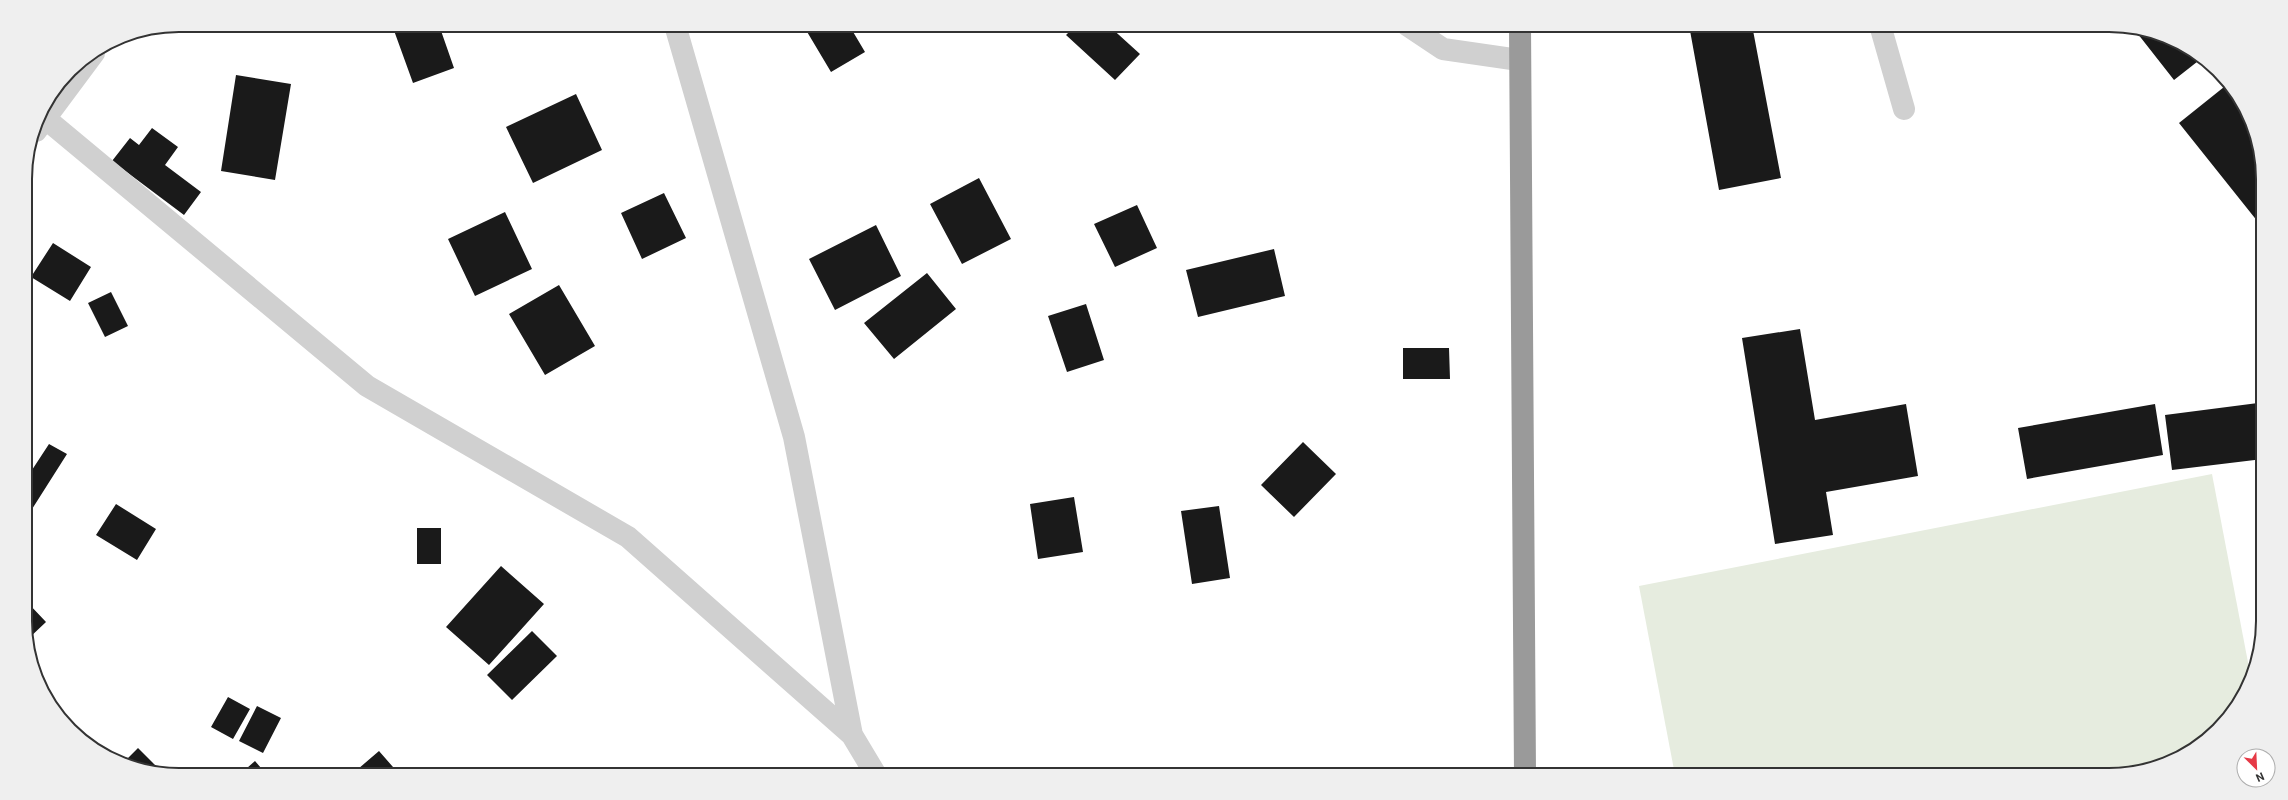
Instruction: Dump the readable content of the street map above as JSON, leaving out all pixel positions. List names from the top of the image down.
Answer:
{
  "north": "bottom right"
}
